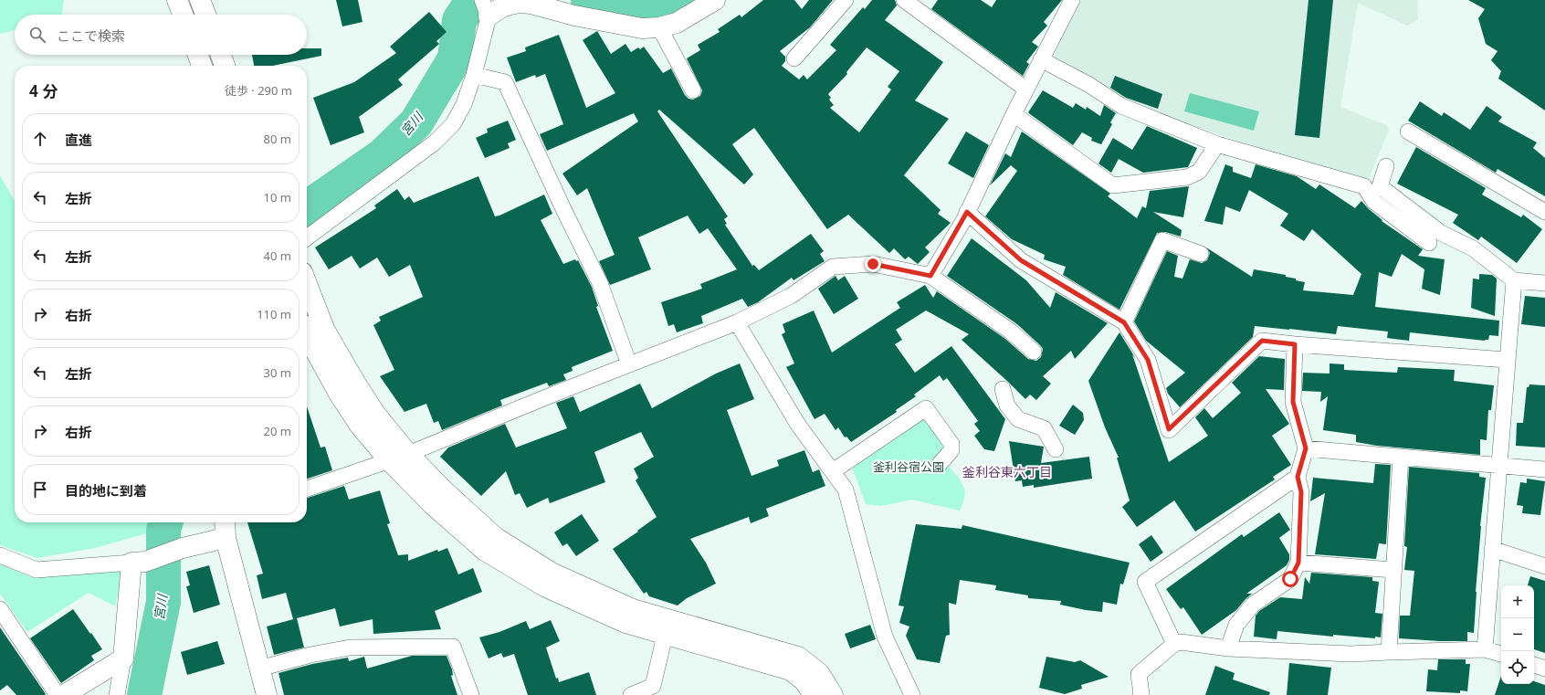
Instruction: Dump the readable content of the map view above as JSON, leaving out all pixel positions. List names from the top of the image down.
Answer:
{
  "districts": ["釜利谷東六丁目"],
  "water": ["宮川"],
  "parks": ["釜利谷宿公園"],
  "page": {
    "search": "ここで検索",
    "heading": ["4 分", "徒歩 · 290 m"],
    "list": [
      ["直進", "80 m"],
      ["左折", "10 m"],
      ["左折", "40 m"],
      ["右折", "110 m"],
      ["左折", "30 m"],
      ["右折", "20 m"],
      "目的地に到着"
    ],
    "map_buttons": ["+", "−"]
  }
}
